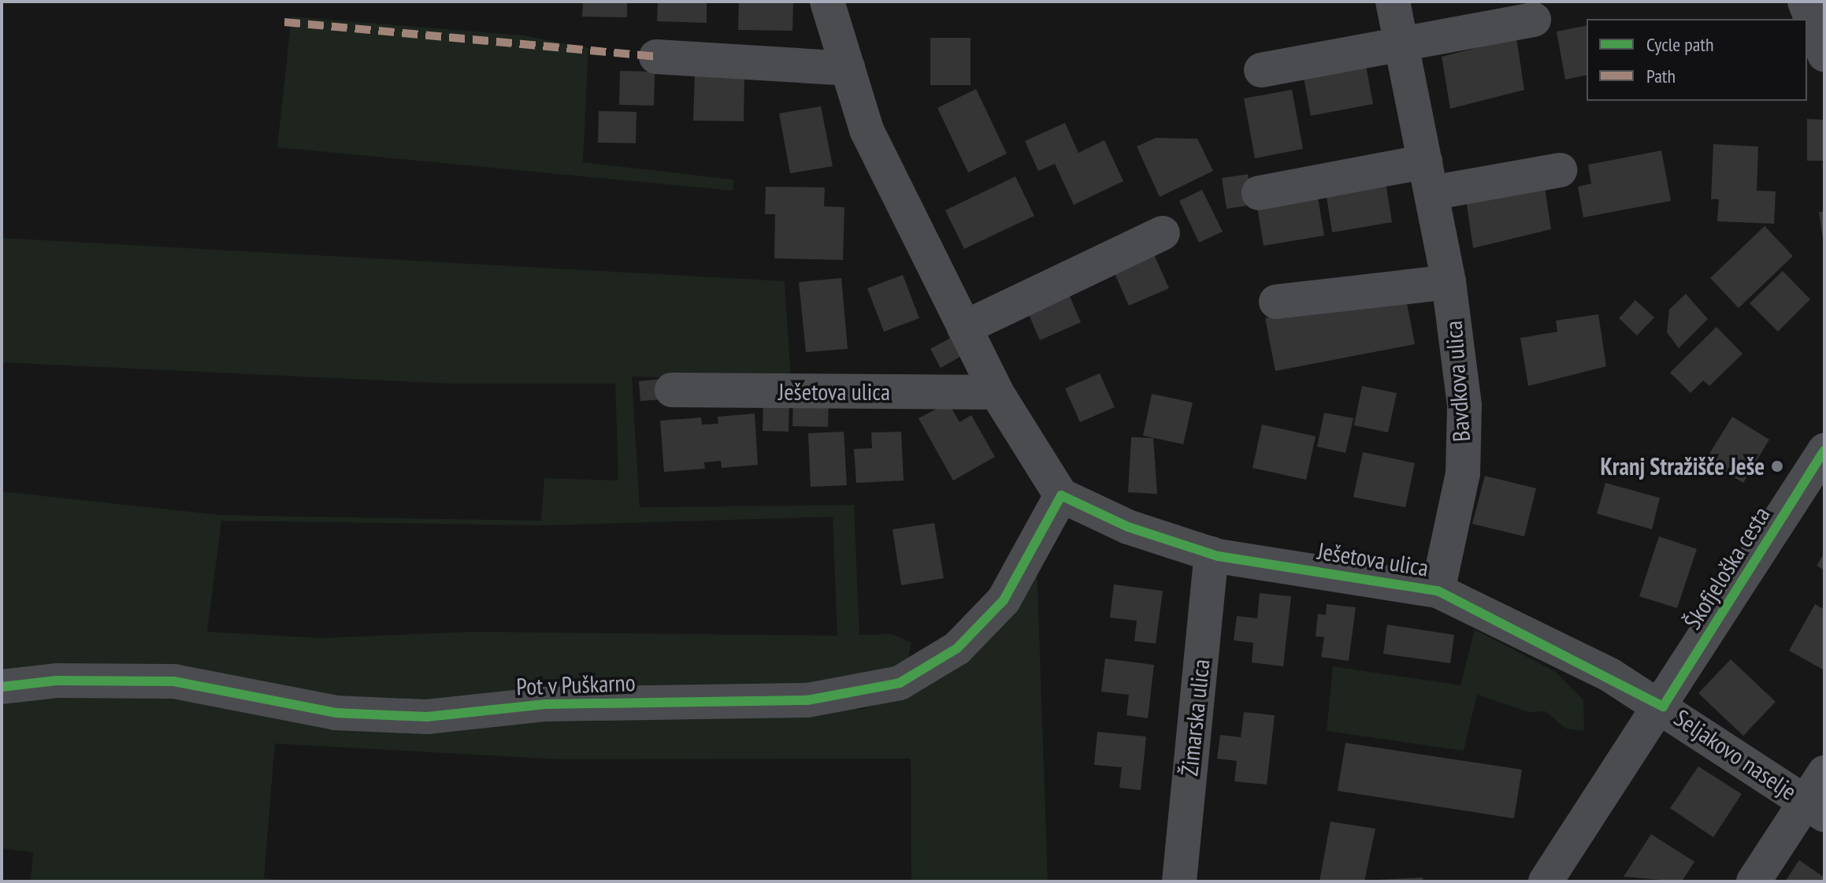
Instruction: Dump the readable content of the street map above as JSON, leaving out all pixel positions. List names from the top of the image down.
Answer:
{
  "streets": {
    "street": [
      "Bavdkova ulica",
      "Ješetova ulica",
      "Škofjeloška cesta",
      "Pot v Puškarno",
      "Žimarska ulica",
      "Seljakovo naselje"
    ]
  },
  "crossings": [
    ["Bavdkova ulica", "Ješetova ulica"],
    ["Ješetova ulica", "Škofjeloška cesta"],
    ["Ješetova ulica", "Pot v Puškarno"],
    ["Ješetova ulica", "Žimarska ulica"],
    ["Ješetova ulica", "Seljakovo naselje"],
    ["Škofjeloška cesta", "Seljakovo naselje"]
  ],
  "places": ["Kranj Stražišče Ješe"],
  "legend": ["Cycle path", "Path"]
}
